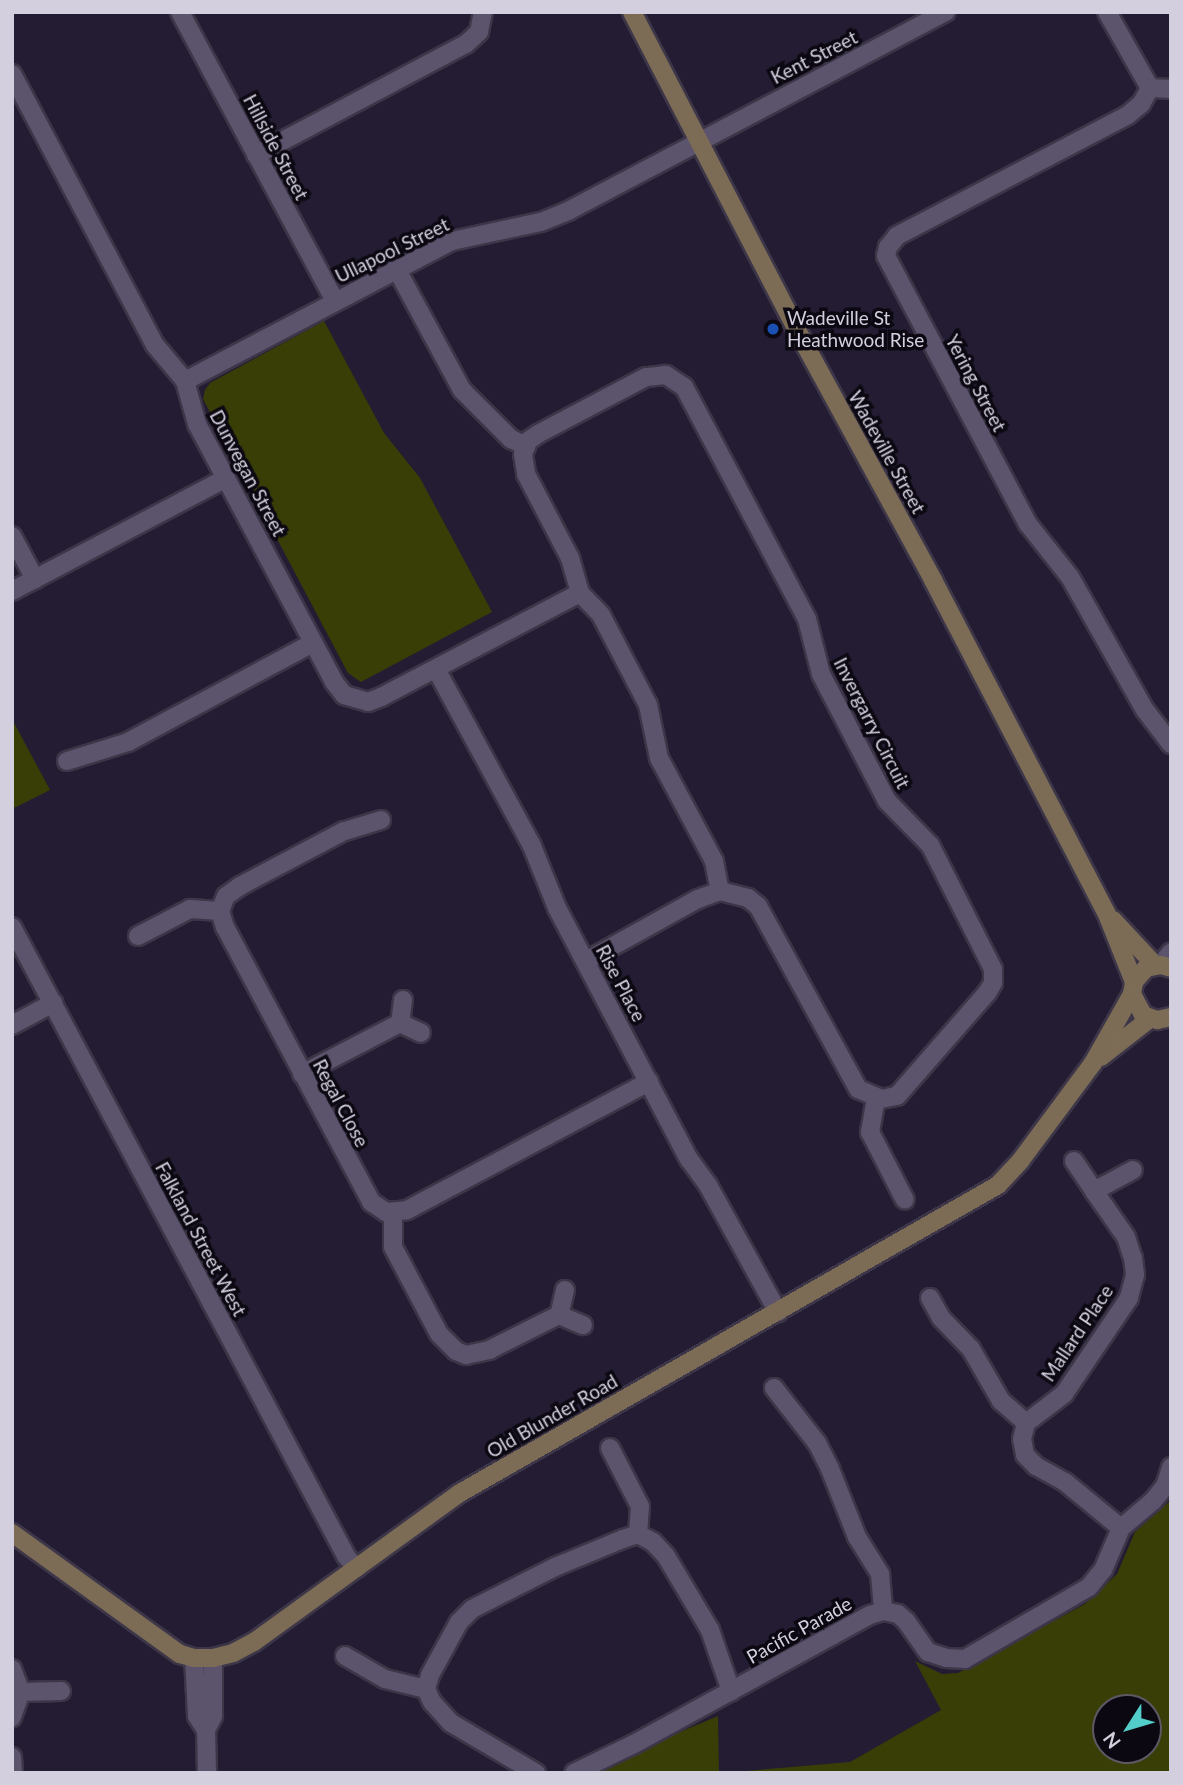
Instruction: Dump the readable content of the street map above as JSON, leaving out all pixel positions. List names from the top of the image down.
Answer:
{
  "streets": {
    "main road": ["Wadeville Street", "Old Blunder Road"],
    "street": [
      "Kent Street",
      "Hillside Street",
      "Ullapool Street",
      "Yering Street",
      "Dunvegan Street",
      "Invergarry Circuit",
      "Rise Place",
      "Regal Close",
      "Falkland Street West",
      "Mallard Place",
      "Pacific Parade"
    ]
  },
  "crossings": [
    ["Kent Street", "Ullapool Street"],
    ["Kent Street", "Wadeville Street"],
    ["Hillside Street", "Ullapool Street"],
    ["Ullapool Street", "Wadeville Street"],
    ["Ullapool Street", "Dunvegan Street"],
    ["Wadeville Street", "Old Blunder Road"],
    ["Dunvegan Street", "Rise Place"],
    ["Rise Place", "Old Blunder Road"],
    ["Falkland Street West", "Old Blunder Road"]
  ],
  "places": ["Wadeville St Heathwood Rise"],
  "north": "bottom left"
}
